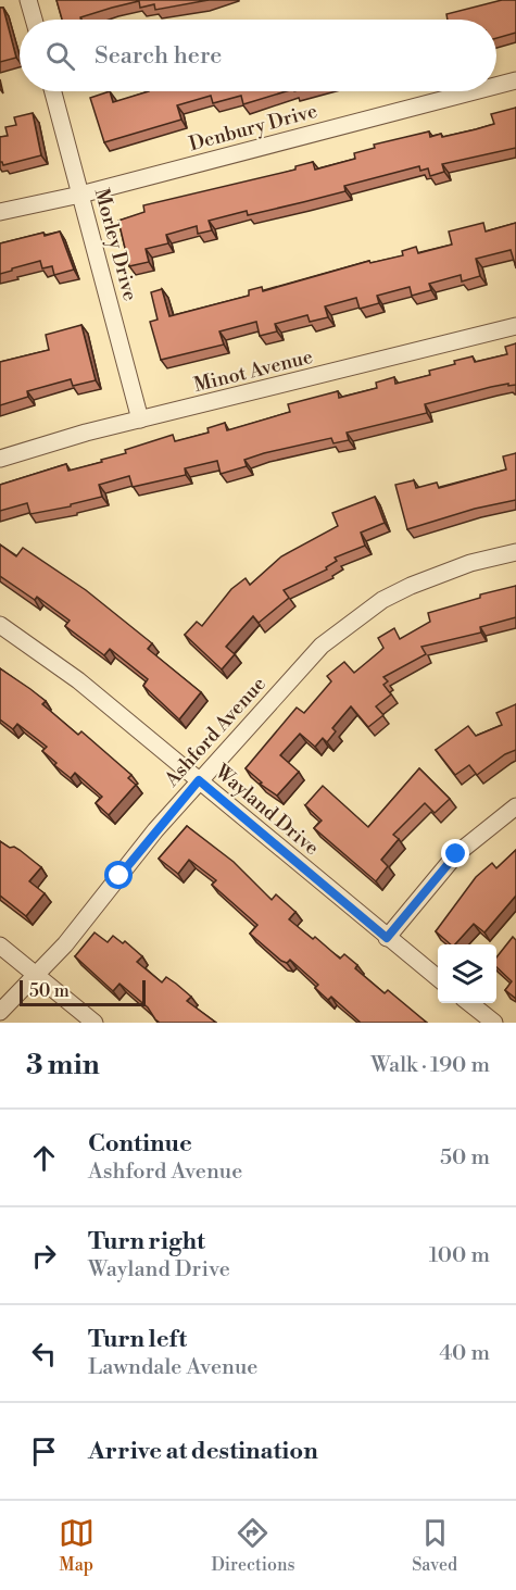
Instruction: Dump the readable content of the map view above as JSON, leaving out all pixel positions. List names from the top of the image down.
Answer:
{
  "streets": {
    "street": [
      "Denbury Drive",
      "Morley Drive",
      "Minot Avenue",
      "Ashford Avenue",
      "Wayland Drive"
    ]
  },
  "crossings": [
    ["Denbury Drive", "Morley Drive"],
    ["Morley Drive", "Minot Avenue"],
    ["Ashford Avenue", "Wayland Drive"]
  ],
  "scale_bar": "50 m",
  "page": {
    "search": "Search here",
    "scale": "50 m",
    "heading": ["3 min", "Walk · 190 m"],
    "list": [
      ["Continue", "Ashford Avenue", "50 m"],
      ["Turn right", "Wayland Drive", "100 m"],
      ["Turn left", "Lawndale Avenue", "40 m"],
      "Arrive at destination"
    ],
    "nav": ["Map", "Directions", "Saved"]
  }
}
